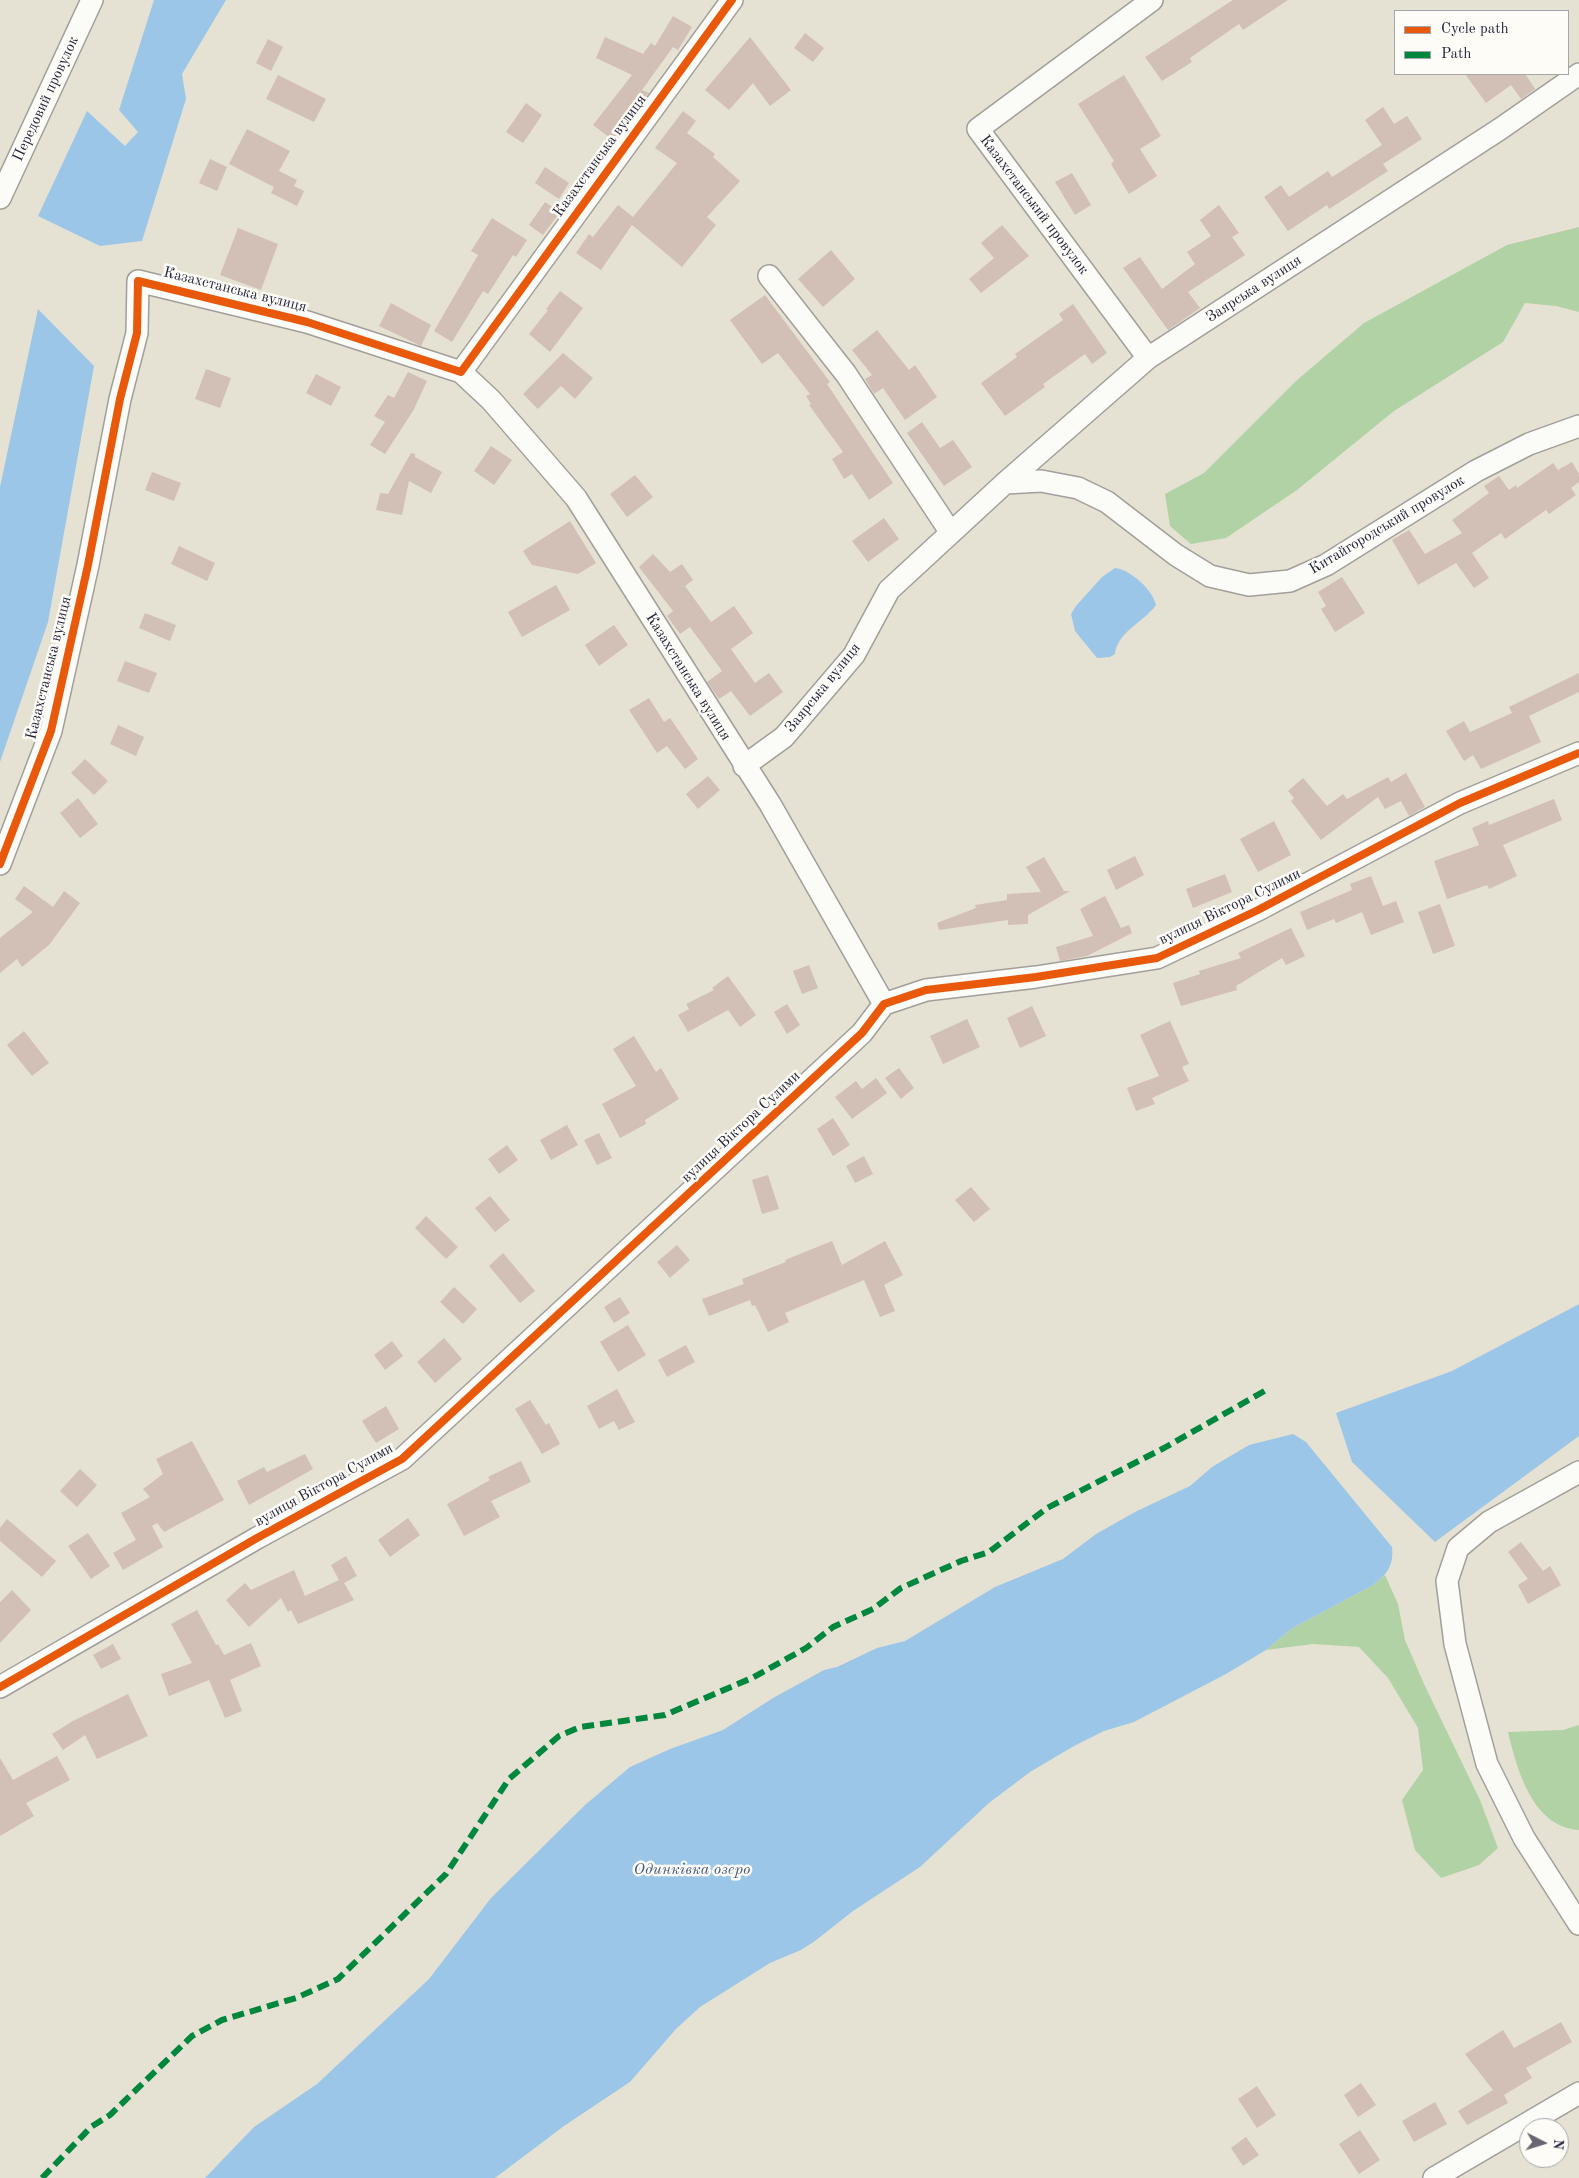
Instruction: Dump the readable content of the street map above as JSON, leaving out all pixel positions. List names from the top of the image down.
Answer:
{
  "streets": {
    "street": [
      "Передовий провулок",
      "Казахстанська вулиця",
      "Казахстанський провулок",
      "Заярська вулиця",
      "Китайгородський провулок",
      "вулиця Віктора Сулими"
    ]
  },
  "crossings": [
    ["Казахстанська вулиця", "Заярська вулиця"],
    ["Казахстанська вулиця", "вулиця Віктора Сулими"],
    ["Казахстанський провулок", "Заярська вулиця"],
    ["Заярська вулиця", "Китайгородський провулок"]
  ],
  "water": ["Одинківка озеро"],
  "legend": ["Cycle path", "Path"],
  "north": "right"
}
